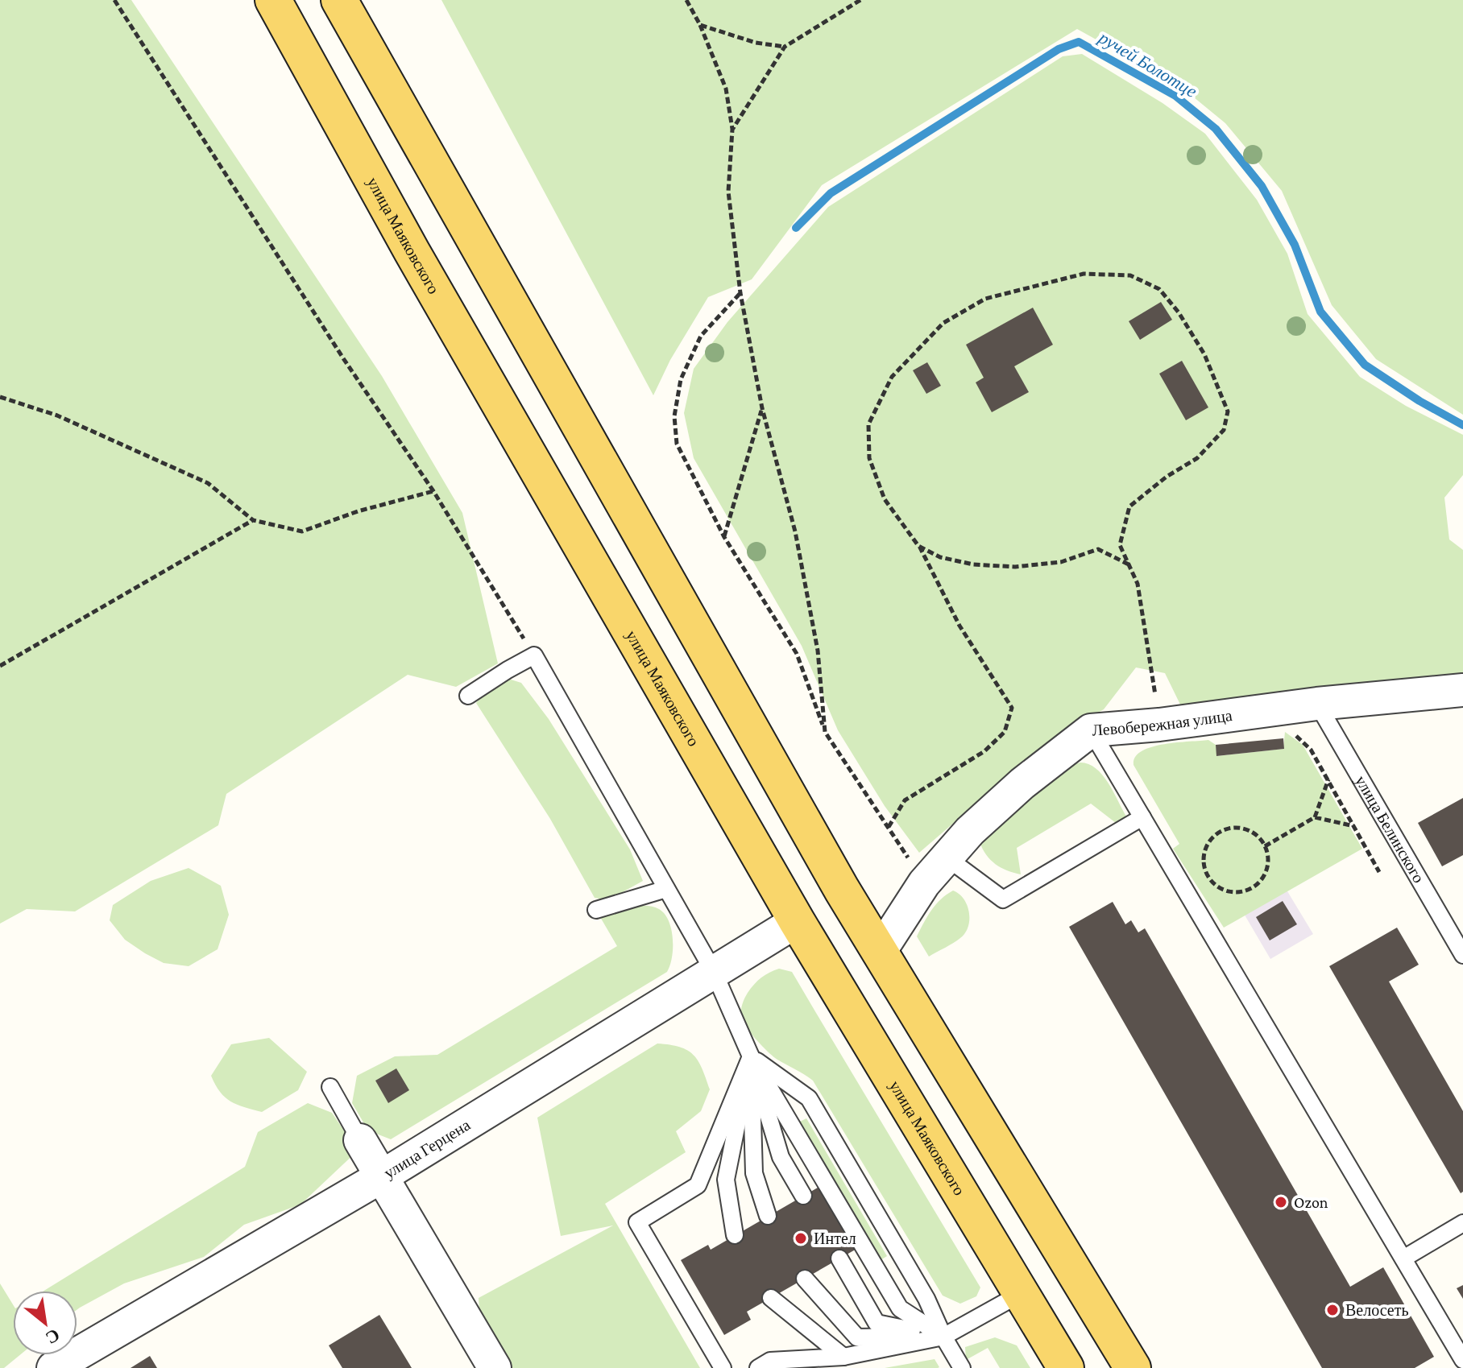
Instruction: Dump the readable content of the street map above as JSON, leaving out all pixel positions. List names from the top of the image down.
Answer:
{
  "streets": {
    "main road": ["улица Маяковского"],
    "street": ["Левобережная улица", "улица Герцена"],
    "lane": ["улица Белинского"]
  },
  "crossings": [
    ["улица Маяковского", "улица Герцена"],
    ["Левобережная улица", "улица Белинского"]
  ],
  "water": ["ручей Болотце"],
  "places": ["Ozon", "Интел", "Велосеть"],
  "north": "bottom right"
}
